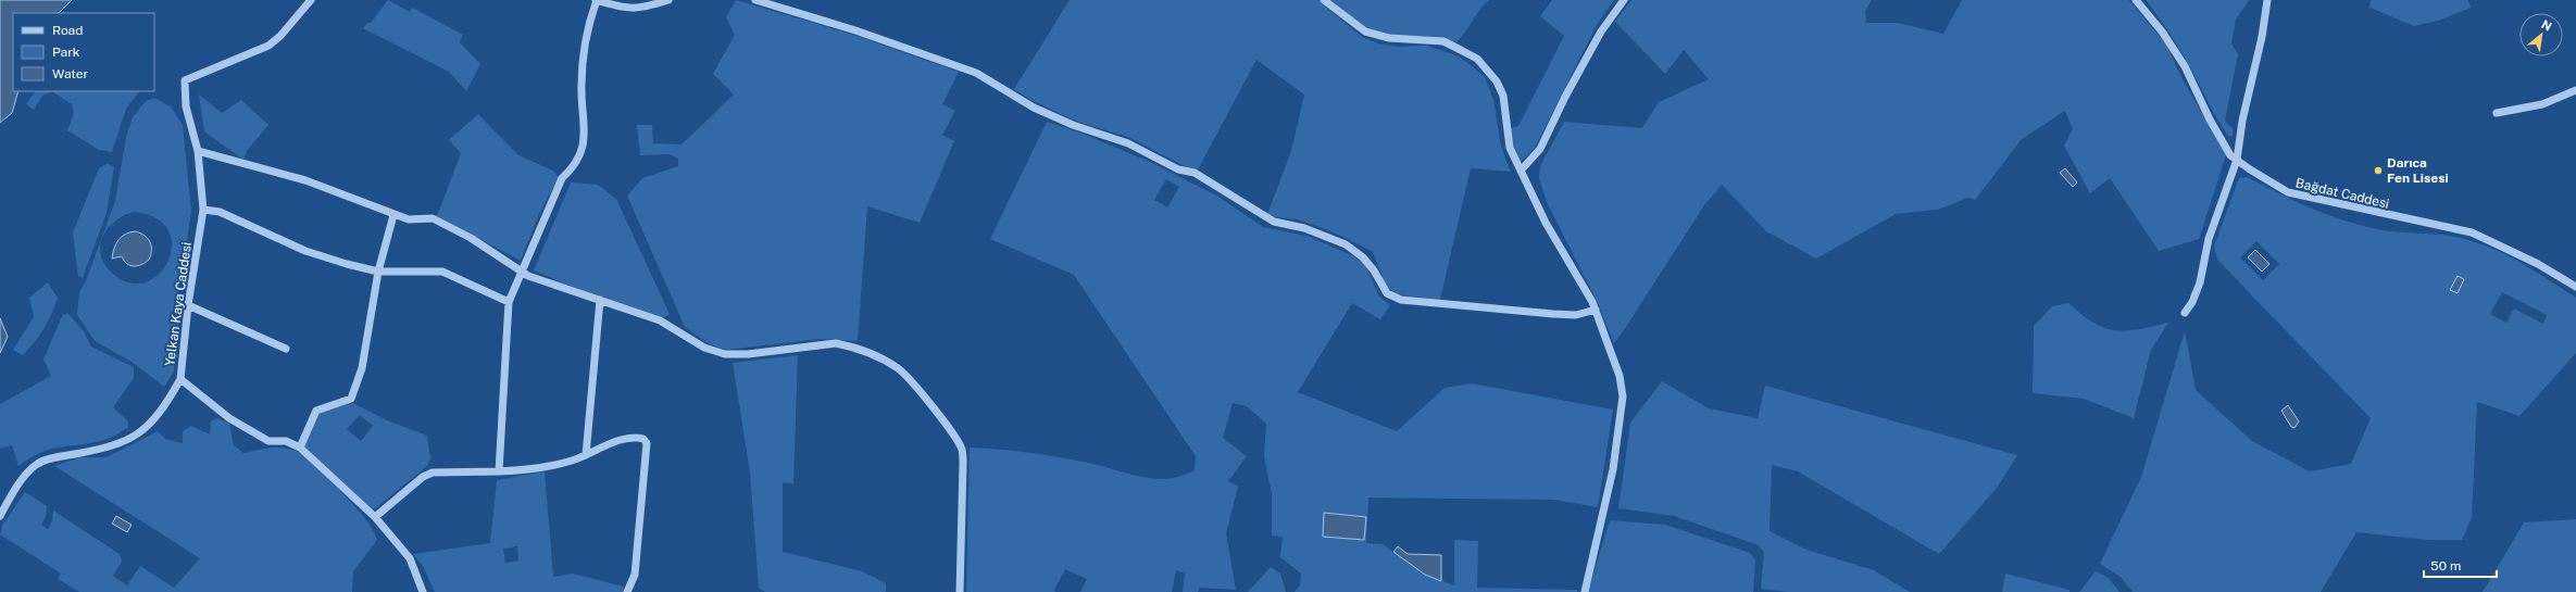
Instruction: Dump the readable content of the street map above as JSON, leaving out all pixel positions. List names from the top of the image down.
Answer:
{
  "streets": {
    "street": ["Bağdat Caddesi", "Yelkan Kaya Caddesi"]
  },
  "places": ["Darıca Fen Lisesi"],
  "legend": ["Road", "Park", "Water"],
  "scale_bar": "50 m",
  "north": "top right"
}
